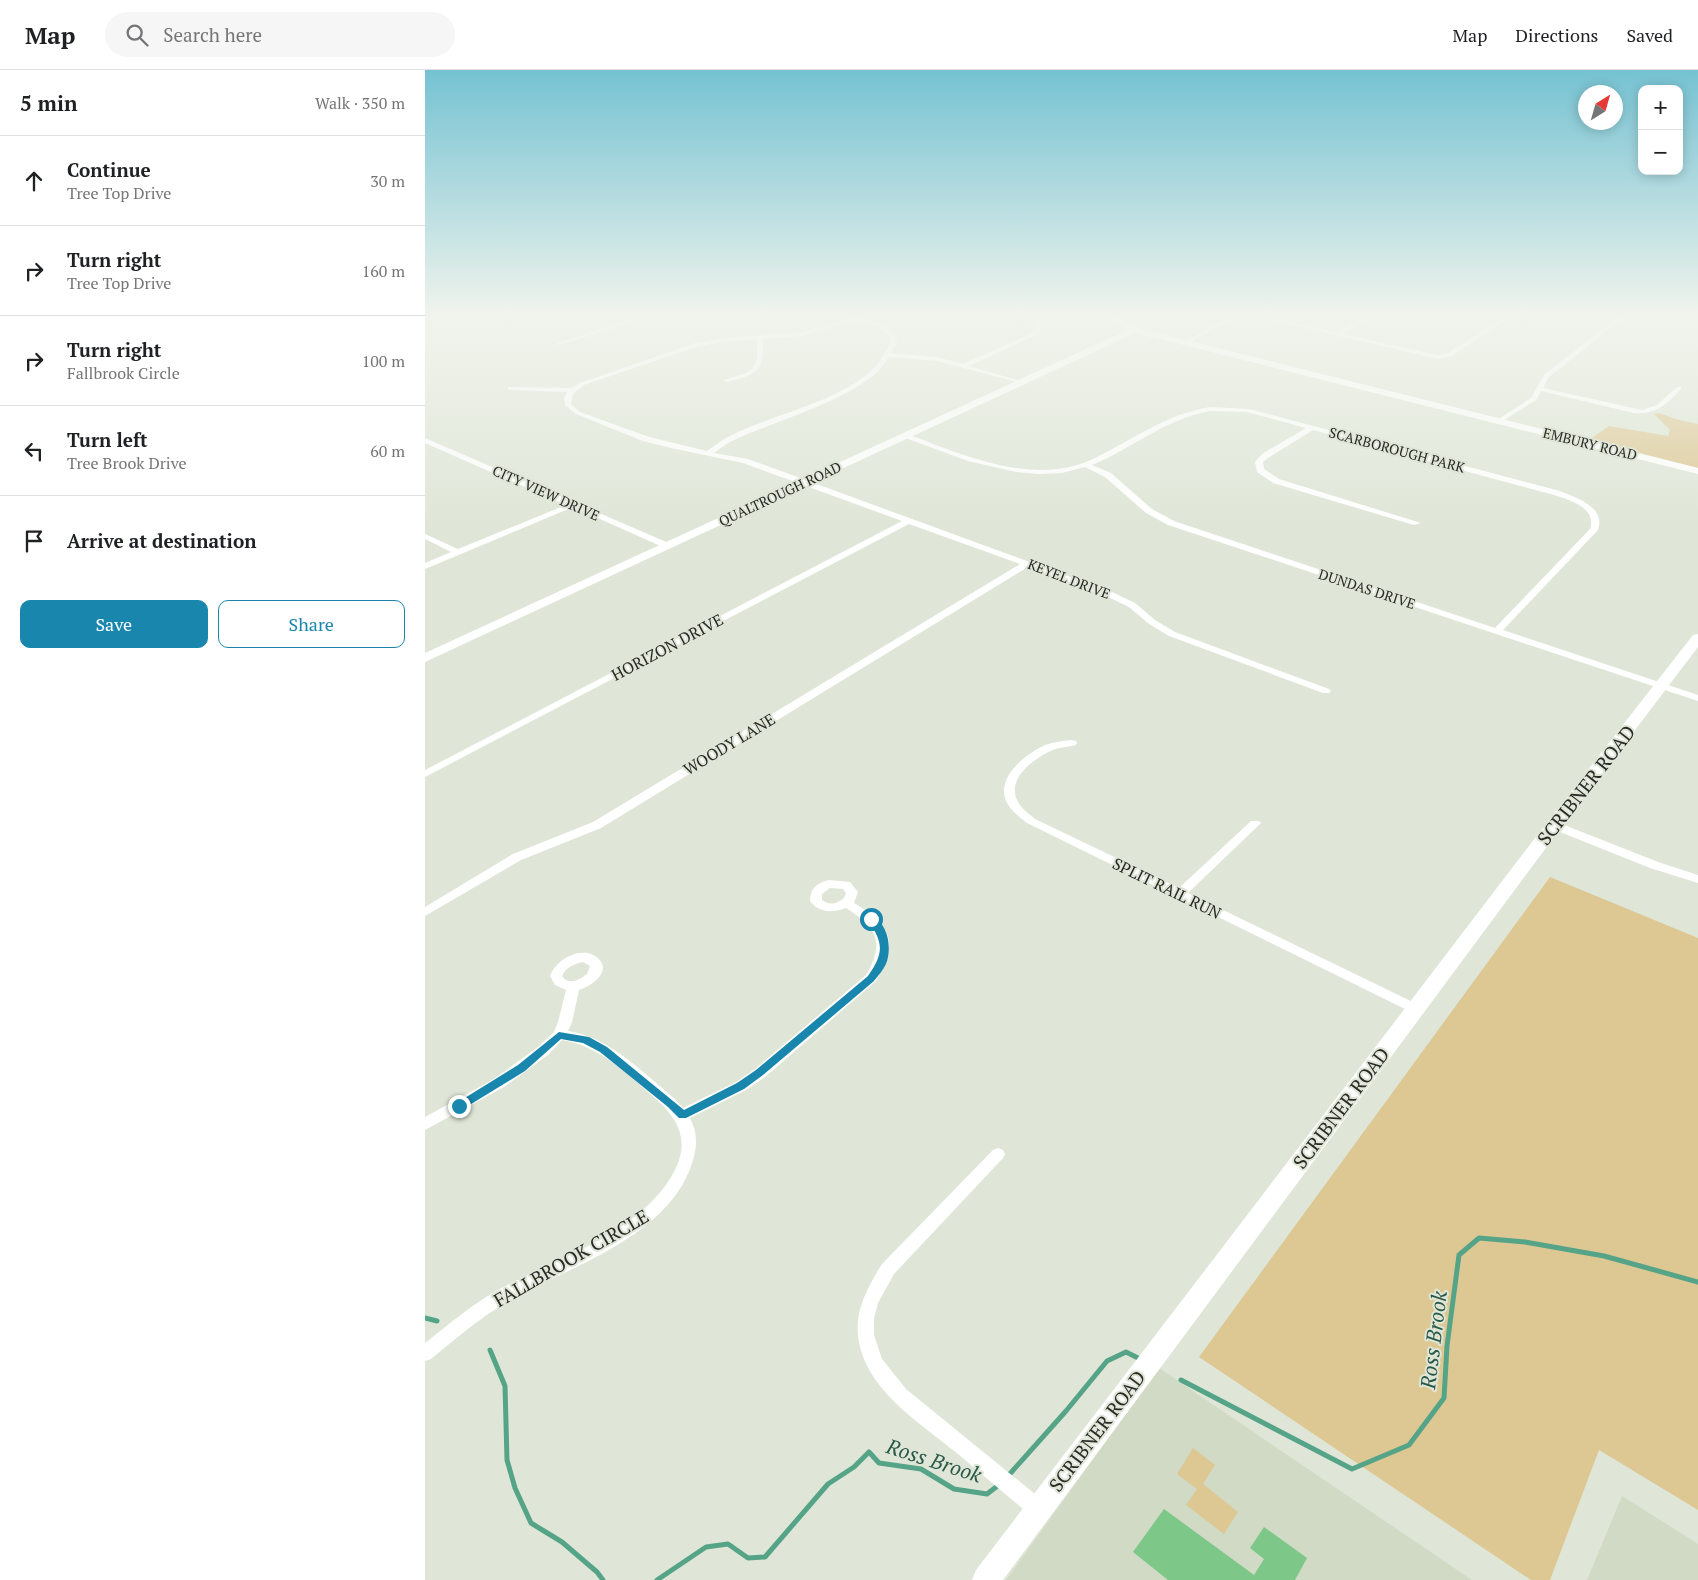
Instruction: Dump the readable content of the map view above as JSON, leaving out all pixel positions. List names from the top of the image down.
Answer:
{
  "streets": {
    "street": [
      "EMBURY ROAD",
      "SCARBOROUGH PARK",
      "CITY VIEW DRIVE",
      "QUALTROUGH ROAD",
      "KEYEL DRIVE",
      "DUNDAS DRIVE",
      "HORIZON DRIVE",
      "WOODY LANE",
      "SCRIBNER ROAD",
      "SPLIT RAIL RUN",
      "FALLBROOK CIRCLE"
    ]
  },
  "crossings": [
    ["SCARBOROUGH PARK", "QUALTROUGH ROAD"],
    ["SCARBOROUGH PARK", "DUNDAS DRIVE"],
    ["CITY VIEW DRIVE", "QUALTROUGH ROAD"],
    ["QUALTROUGH ROAD", "KEYEL DRIVE"],
    ["KEYEL DRIVE", "HORIZON DRIVE"],
    ["KEYEL DRIVE", "WOODY LANE"],
    ["DUNDAS DRIVE", "SCRIBNER ROAD"],
    ["SCRIBNER ROAD", "SPLIT RAIL RUN"]
  ],
  "water": ["Ross Brook"],
  "north": "top right",
  "page": {
    "header": "Map",
    "search": "Search here",
    "nav": ["Map", "Directions", "Saved"],
    "heading": ["5 min", "Walk · 350 m"],
    "map_buttons": ["+", "−"],
    "list": [
      ["Continue", "Tree Top Drive", "30 m"],
      ["Turn right", "Tree Top Drive", "160 m"],
      ["Turn right", "Fallbrook Circle", "100 m"],
      ["Turn left", "Tree Brook Drive", "60 m"],
      "Arrive at destination"
    ],
    "buttons": ["Save", "Share"]
  }
}
